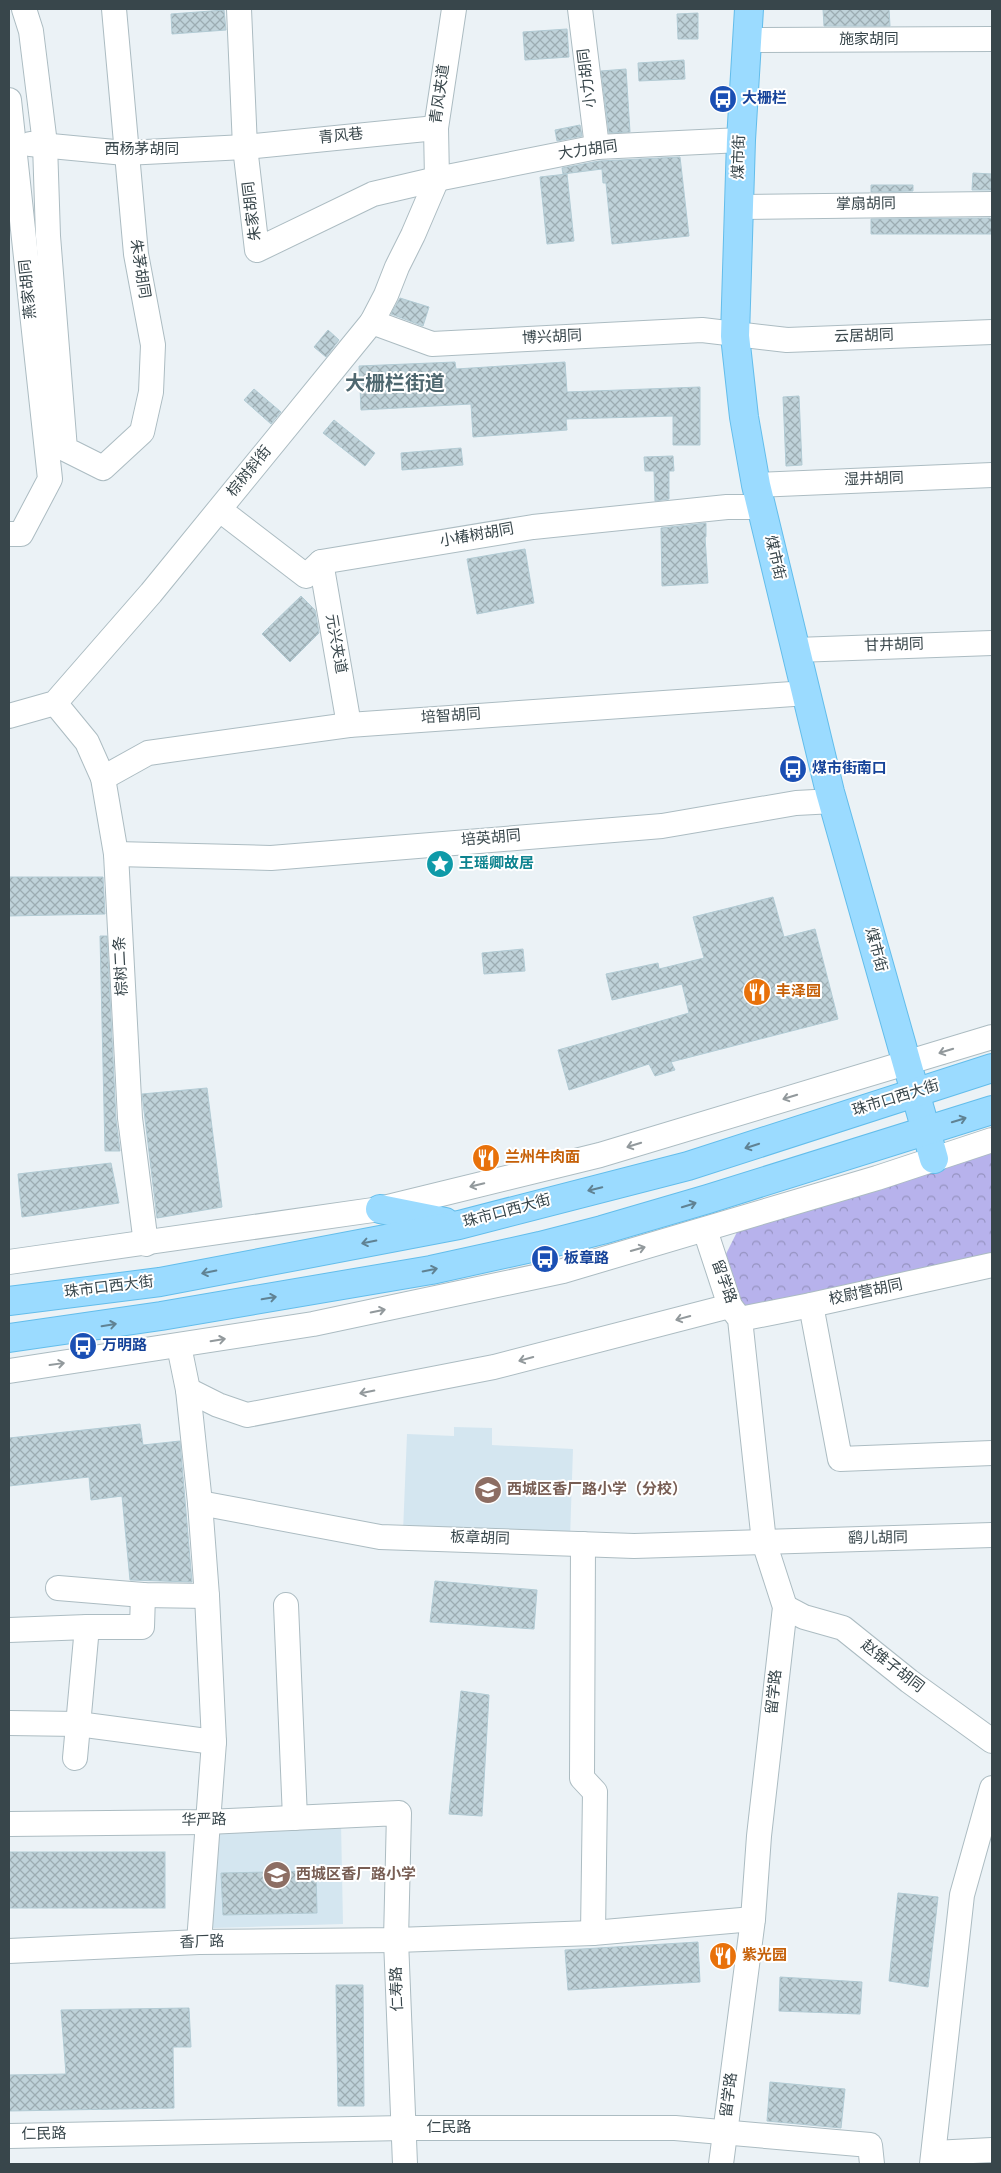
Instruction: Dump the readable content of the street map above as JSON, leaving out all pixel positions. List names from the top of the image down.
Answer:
{
  "streets": {
    "main road": ["煤市街", "珠市口西大街"],
    "street": [
      "施家胡同",
      "小力胡同",
      "青风夹道",
      "青风巷",
      "西杨茅胡同",
      "大力胡同",
      "掌扇胡同",
      "朱家胡同",
      "朱茅胡同",
      "燕家胡同",
      "云居胡同",
      "博兴胡同",
      "棕树斜街",
      "湿井胡同",
      "小椿树胡同",
      "元兴夹道",
      "甘井胡同",
      "培智胡同",
      "培英胡同",
      "棕树二条",
      "留学路",
      "校尉营胡同",
      "板章胡同",
      "鹞儿胡同",
      "赵锥子胡同",
      "华严路",
      "香厂路",
      "仁寿路",
      "仁民路"
    ]
  },
  "crossings": [
    ["施家胡同", "煤市街"],
    ["小力胡同", "大力胡同"],
    ["青风夹道", "青风巷"],
    ["青风夹道", "大力胡同"],
    ["青风夹道", "朱家胡同"],
    ["青风夹道", "棕树斜街"],
    ["青风巷", "西杨茅胡同"],
    ["青风巷", "朱家胡同"],
    ["西杨茅胡同", "朱家胡同"],
    ["西杨茅胡同", "朱茅胡同"],
    ["西杨茅胡同", "燕家胡同"],
    ["大力胡同", "煤市街"],
    ["大力胡同", "朱家胡同"],
    ["大力胡同", "棕树斜街"],
    ["煤市街", "掌扇胡同"],
    ["煤市街", "云居胡同"],
    ["煤市街", "博兴胡同"],
    ["煤市街", "湿井胡同"],
    ["煤市街", "小椿树胡同"],
    ["煤市街", "甘井胡同"],
    ["煤市街", "培智胡同"],
    ["煤市街", "培英胡同"],
    ["煤市街", "珠市口西大街"],
    ["朱家胡同", "棕树斜街"],
    ["云居胡同", "博兴胡同"],
    ["博兴胡同", "棕树斜街"],
    ["棕树斜街", "小椿树胡同"],
    ["棕树斜街", "棕树二条"],
    ["湿井胡同", "小椿树胡同"],
    ["小椿树胡同", "元兴夹道"],
    ["元兴夹道", "培智胡同"],
    ["培智胡同", "棕树二条"],
    ["培英胡同", "棕树二条"],
    ["留学路", "校尉营胡同"],
    ["留学路", "板章胡同"],
    ["留学路", "鹞儿胡同"],
    ["留学路", "赵锥子胡同"],
    ["留学路", "香厂路"],
    ["留学路", "仁民路"],
    ["板章胡同", "鹞儿胡同"],
    ["华严路", "仁寿路"],
    ["香厂路", "仁寿路"],
    ["仁寿路", "仁民路"]
  ],
  "districts": ["大栅栏街道"],
  "places": {
    "bus stop": [
      "大栅栏",
      "煤市街南口",
      "板章路",
      "万明路"
    ],
    "place": ["王瑶卿故居"],
    "restaurant": ["丰泽园", "兰州牛肉面", "紫光园"],
    "school or university": ["西城区香厂路小学（分校）", "西城区香厂路小学"]
  }
}
